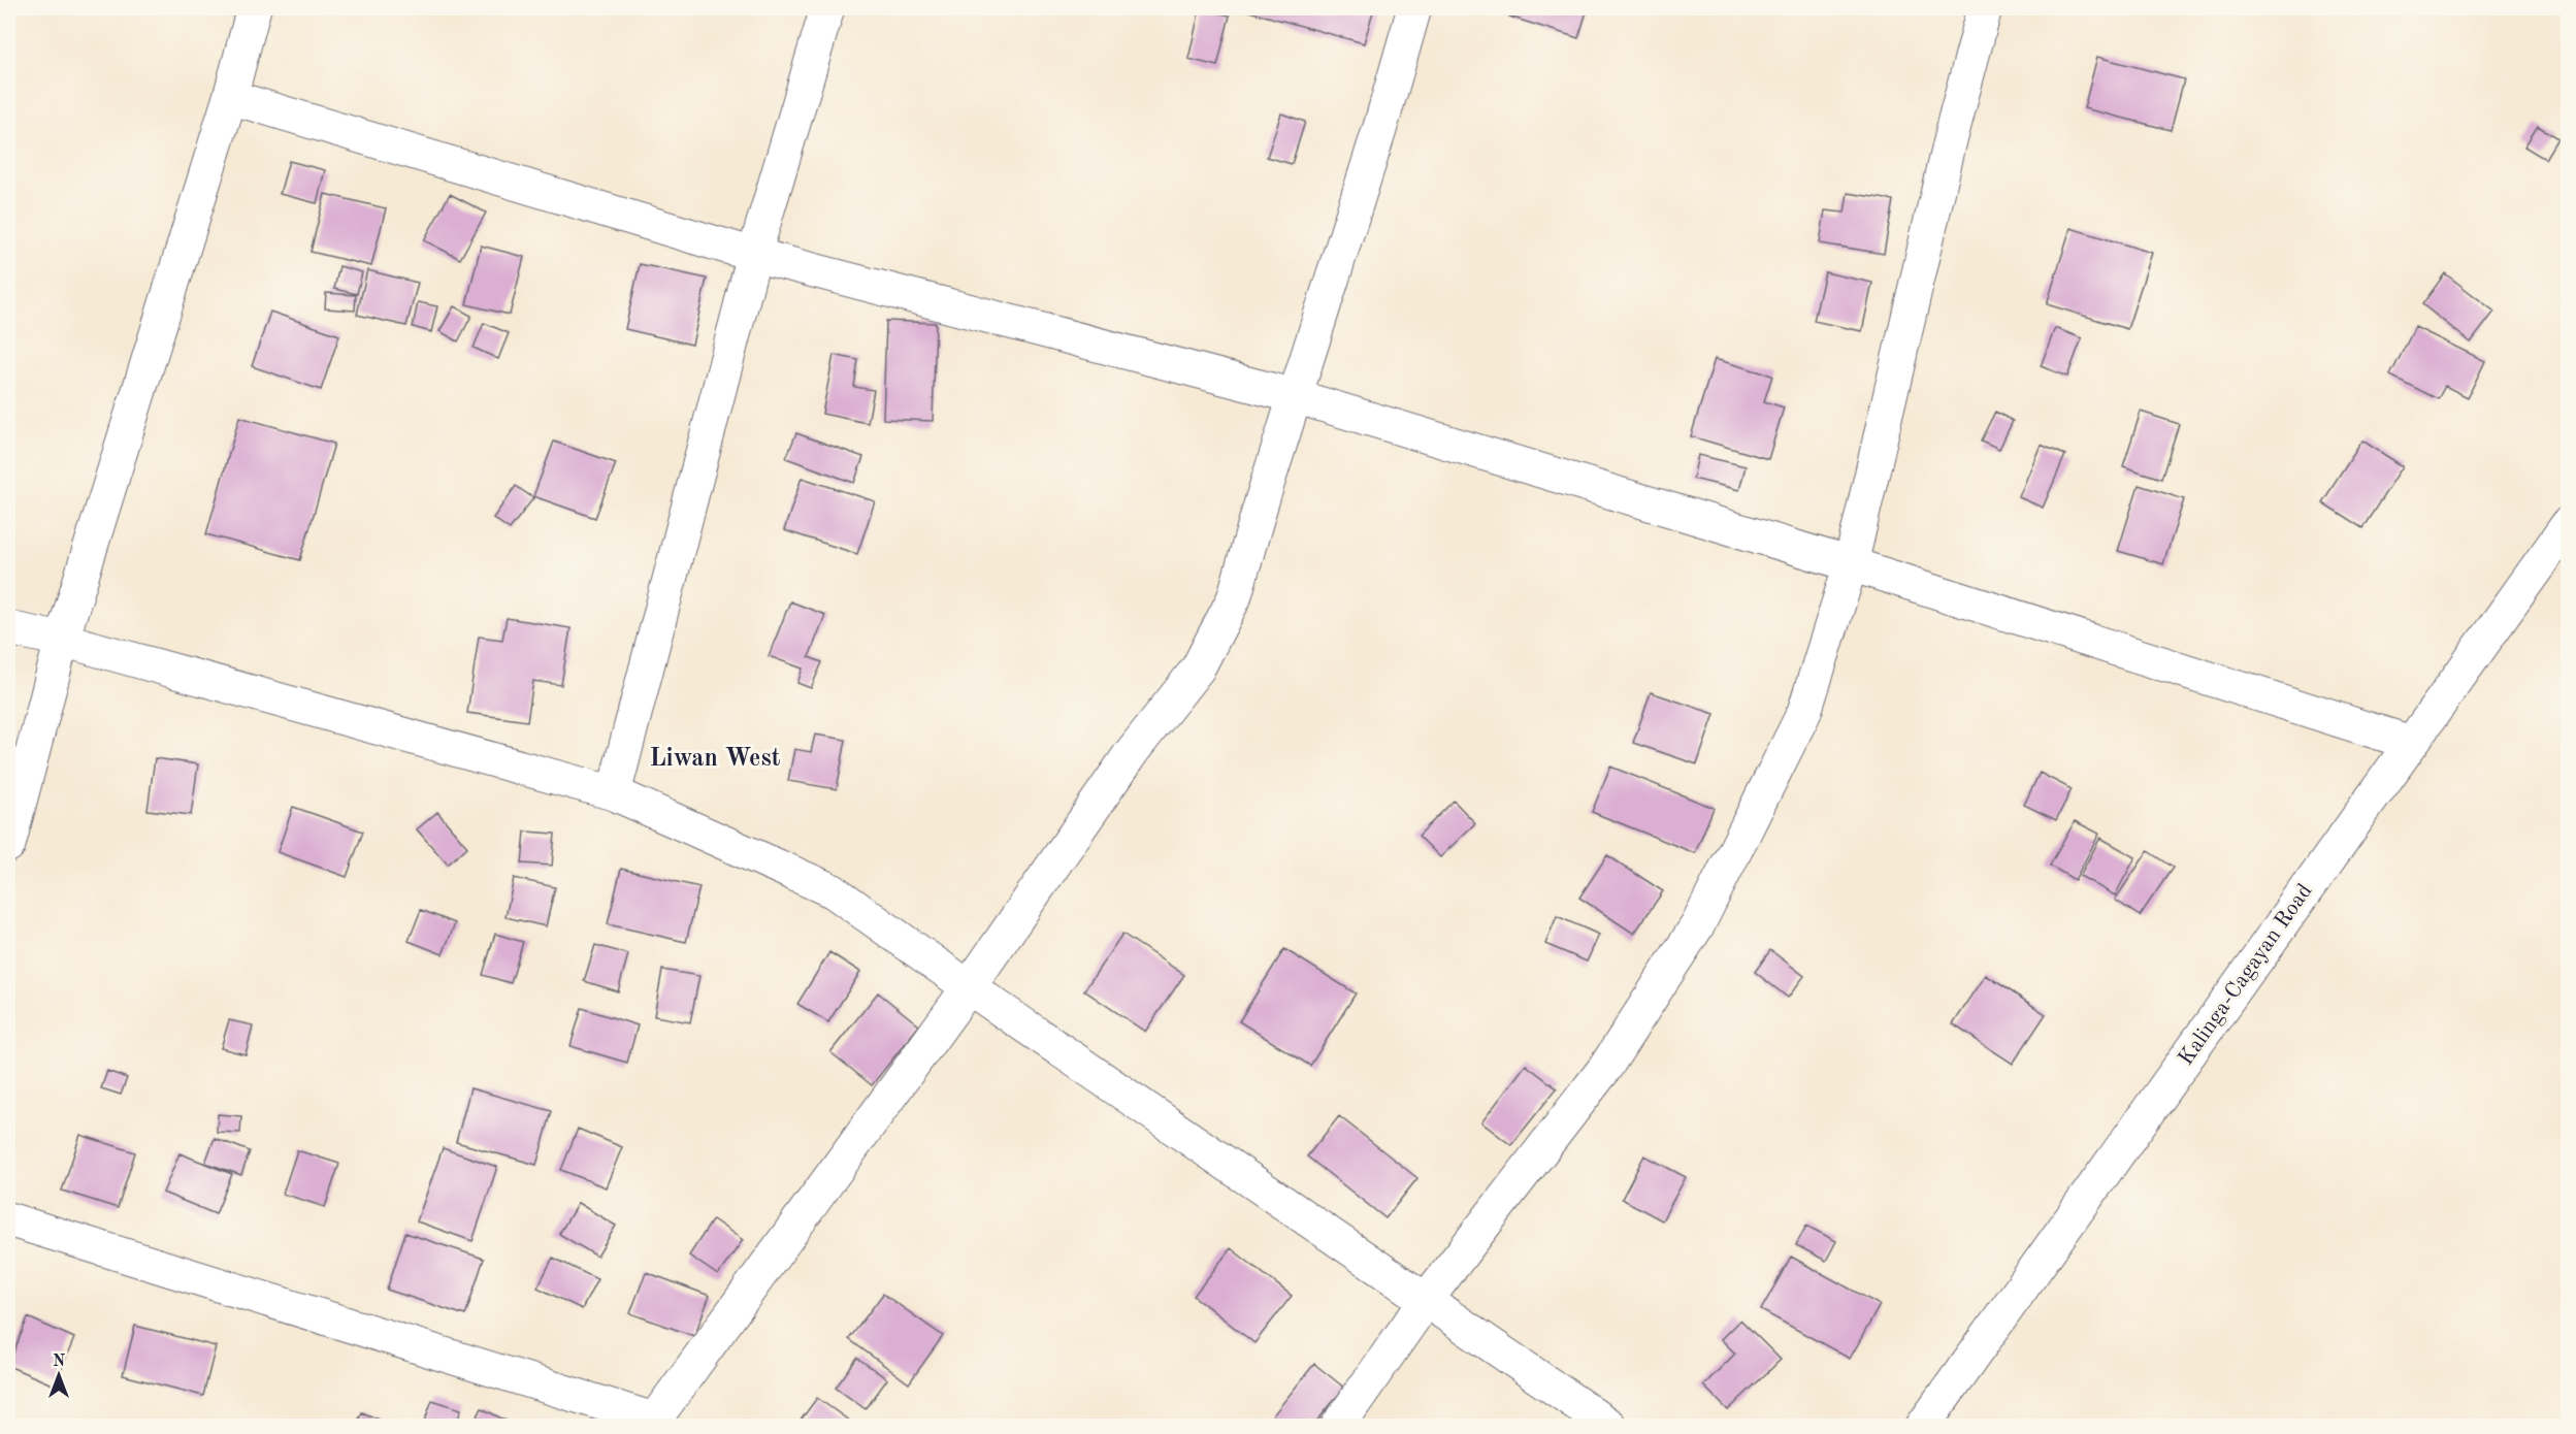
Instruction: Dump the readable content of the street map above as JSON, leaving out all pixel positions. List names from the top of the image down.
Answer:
{
  "streets": {
    "main road": ["Kalinga-Cagayan Road"]
  },
  "districts": ["Liwan West"],
  "north": "top"
}
